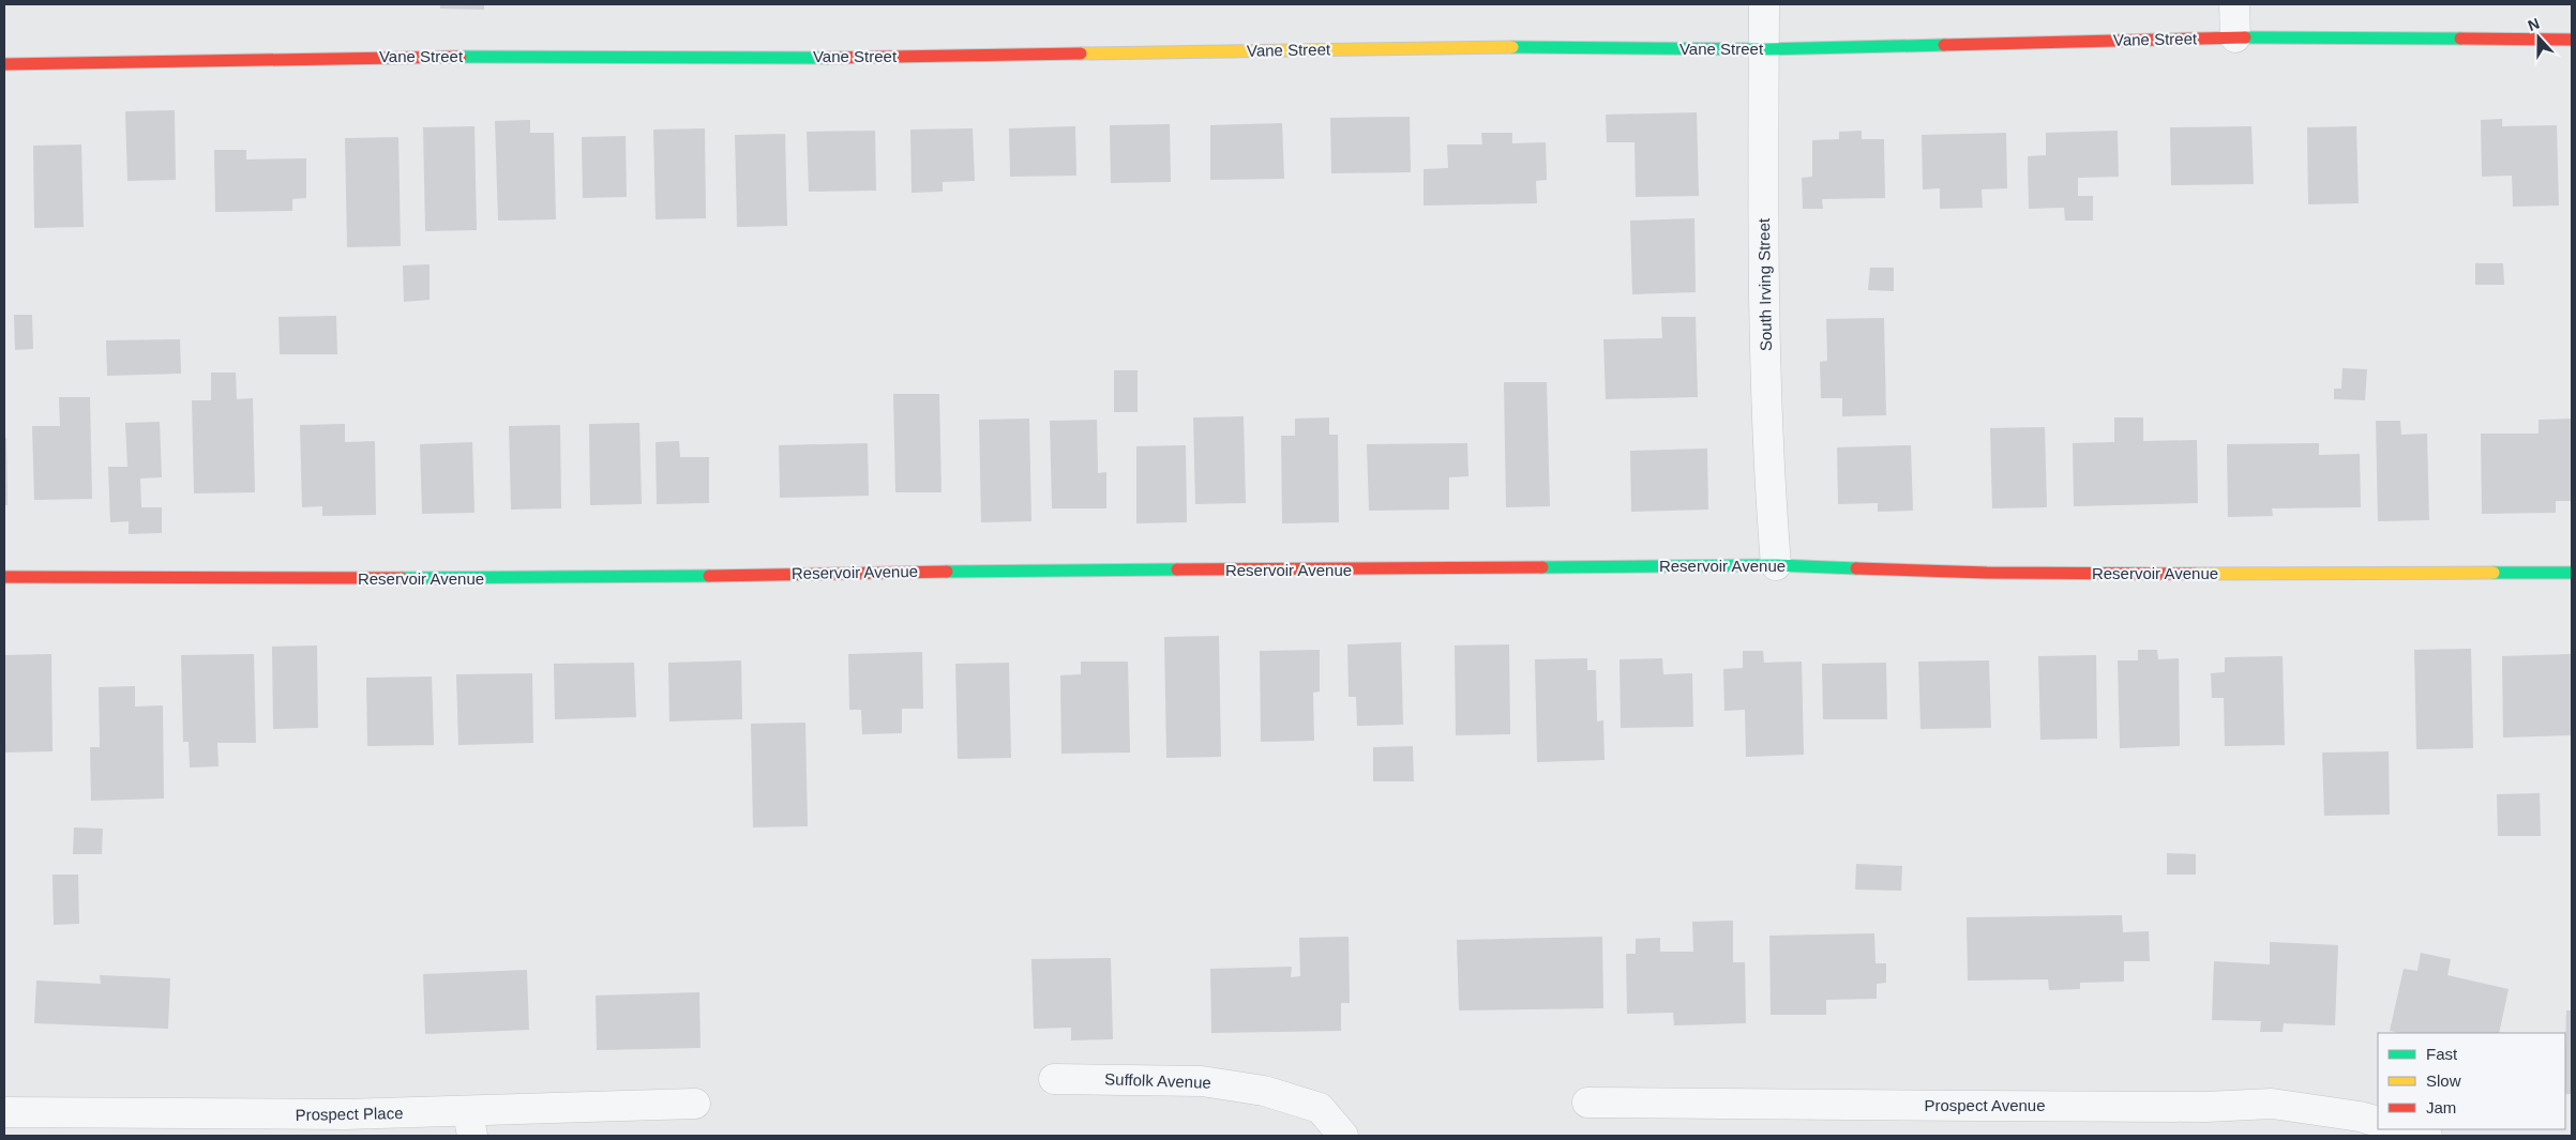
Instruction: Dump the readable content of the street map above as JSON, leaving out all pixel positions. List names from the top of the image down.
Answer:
{
  "streets": {
    "street": [
      "Vane Street",
      "South Irving Street",
      "Reservoir Avenue",
      "Suffolk Avenue",
      "Prospect Avenue",
      "Prospect Place"
    ]
  },
  "crossings": [
    ["Vane Street", "South Irving Street"],
    ["South Irving Street", "Reservoir Avenue"]
  ],
  "legend": ["Fast", "Slow", "Jam"],
  "north": "top"
}
